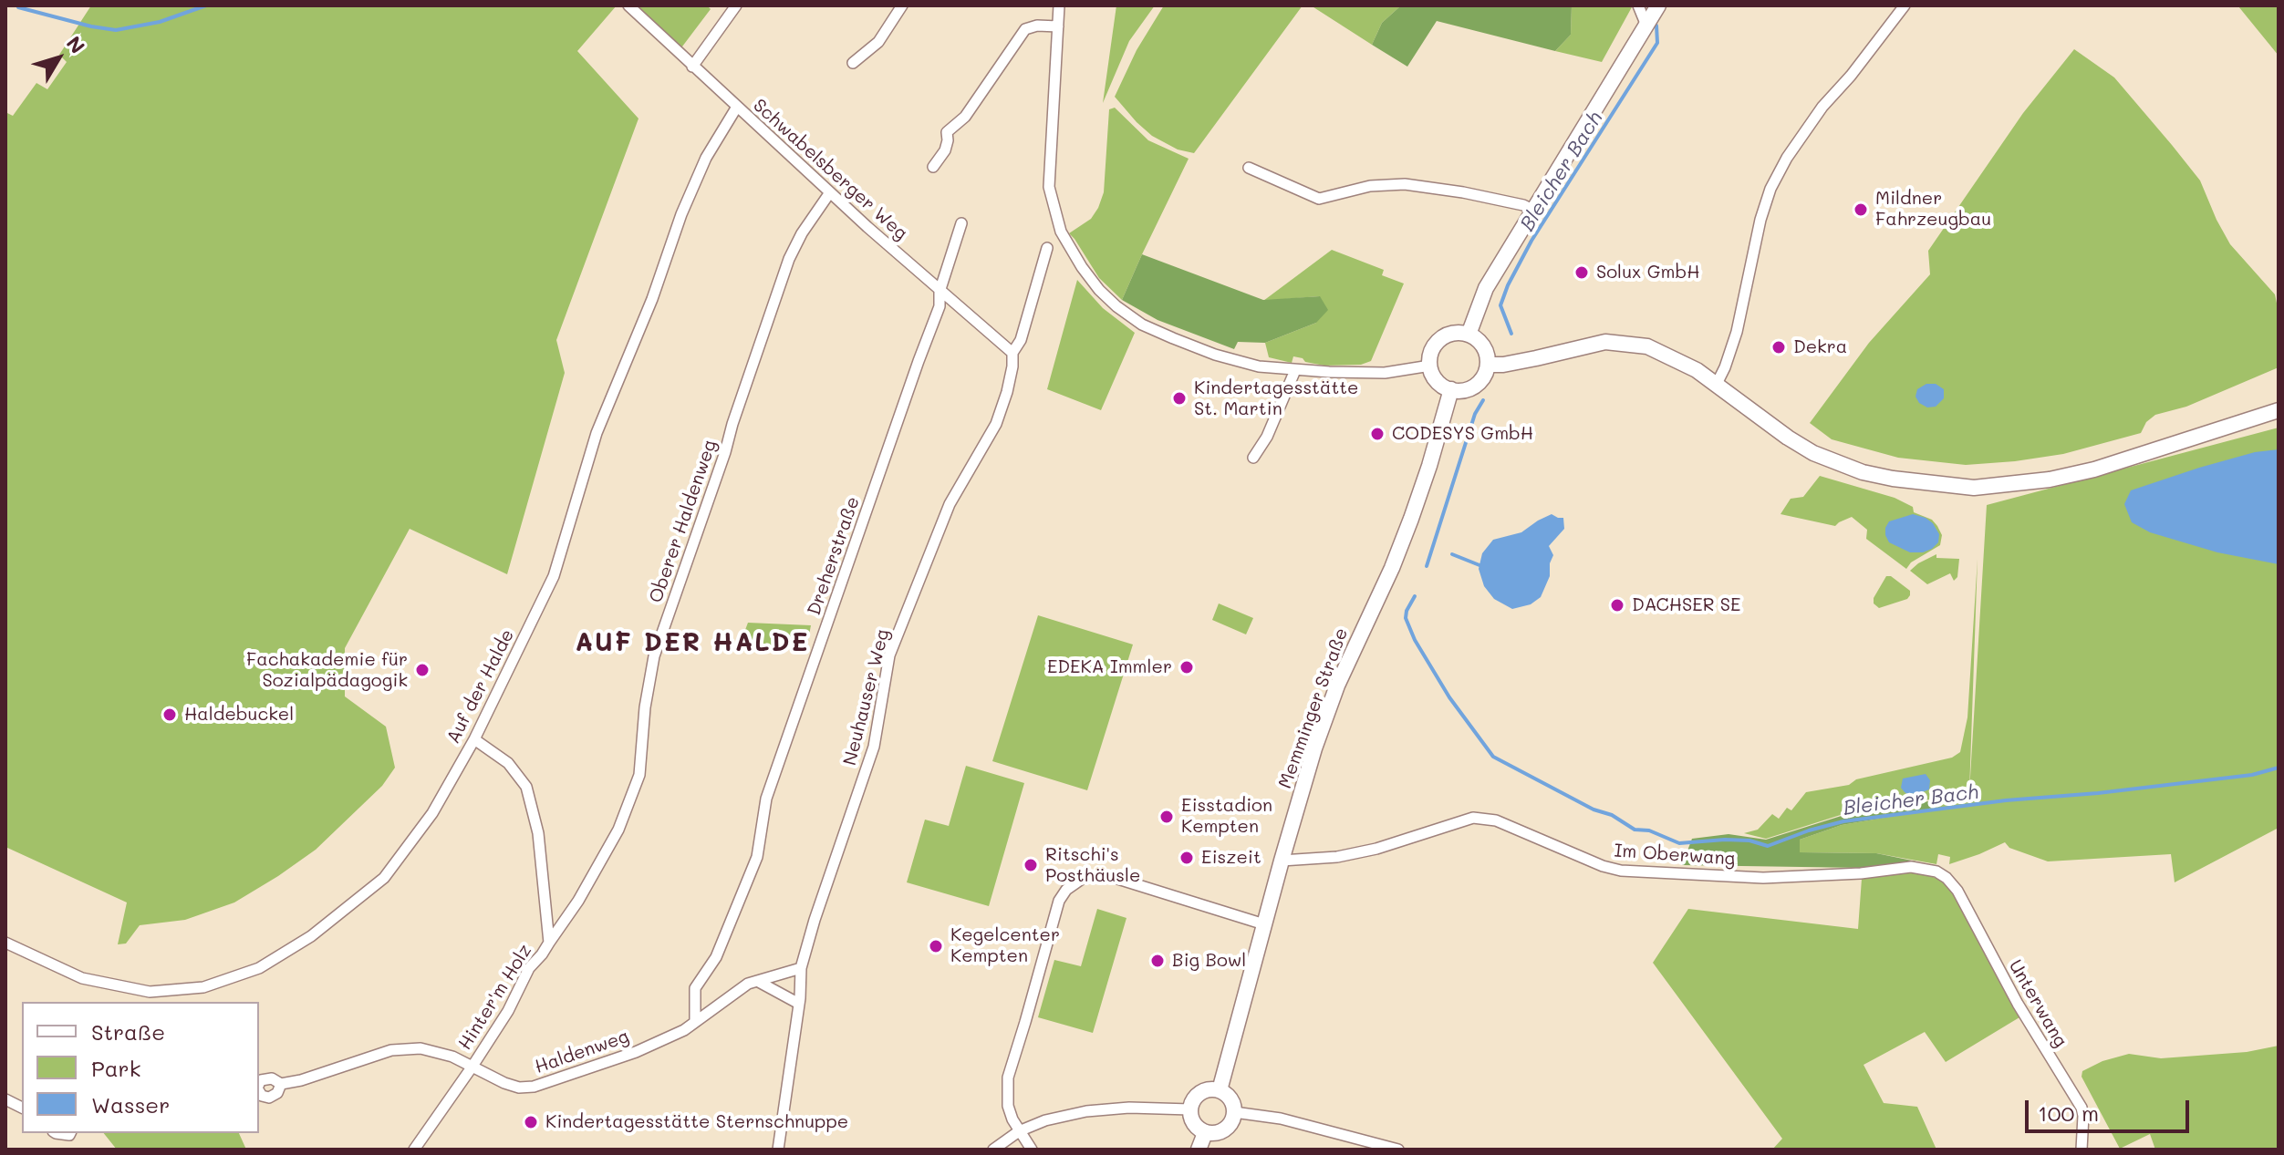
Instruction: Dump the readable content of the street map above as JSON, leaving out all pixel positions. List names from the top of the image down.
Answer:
{
  "streets": {
    "main road": ["Memminger Straße"],
    "street": [
      "Schwabelsberger Weg",
      "Oberer Haldenweg",
      "Dreherstraße",
      "Auf der Halde",
      "Neuhauser Weg",
      "Im Oberwang",
      "Hinter'm Holz",
      "Unterwang",
      "Haldenweg"
    ]
  },
  "crossings": [
    ["Schwabelsberger Weg", "Oberer Haldenweg"],
    ["Schwabelsberger Weg", "Dreherstraße"],
    ["Schwabelsberger Weg", "Auf der Halde"],
    ["Schwabelsberger Weg", "Neuhauser Weg"],
    ["Oberer Haldenweg", "Hinter'm Holz"],
    ["Dreherstraße", "Haldenweg"],
    ["Auf der Halde", "Hinter'm Holz"],
    ["Neuhauser Weg", "Haldenweg"],
    ["Memminger Straße", "Im Oberwang"],
    ["Im Oberwang", "Unterwang"],
    ["Hinter'm Holz", "Haldenweg"]
  ],
  "districts": ["AUF DER HALDE"],
  "water": ["Bleicher Bach"],
  "places": [
    "Mildner Fahrzeugbau",
    "Solux GmbH",
    "Dekra",
    "Kindertagesstätte St. Martin",
    "CODESYS GmbH",
    "DACHSER SE",
    "EDEKA Immler",
    "Fachakademie für Sozialpädagogik",
    "Haldebuckel",
    "Eisstadion Kempten",
    "Eiszeit",
    "Ritschi's Posthäusle",
    "Kegelcenter Kempten",
    "Big Bowl",
    "Kindertagesstätte Sternschnuppe"
  ],
  "legend": ["Straße", "Park", "Wasser"],
  "scale_bar": "100 m",
  "north": "top right"
}
